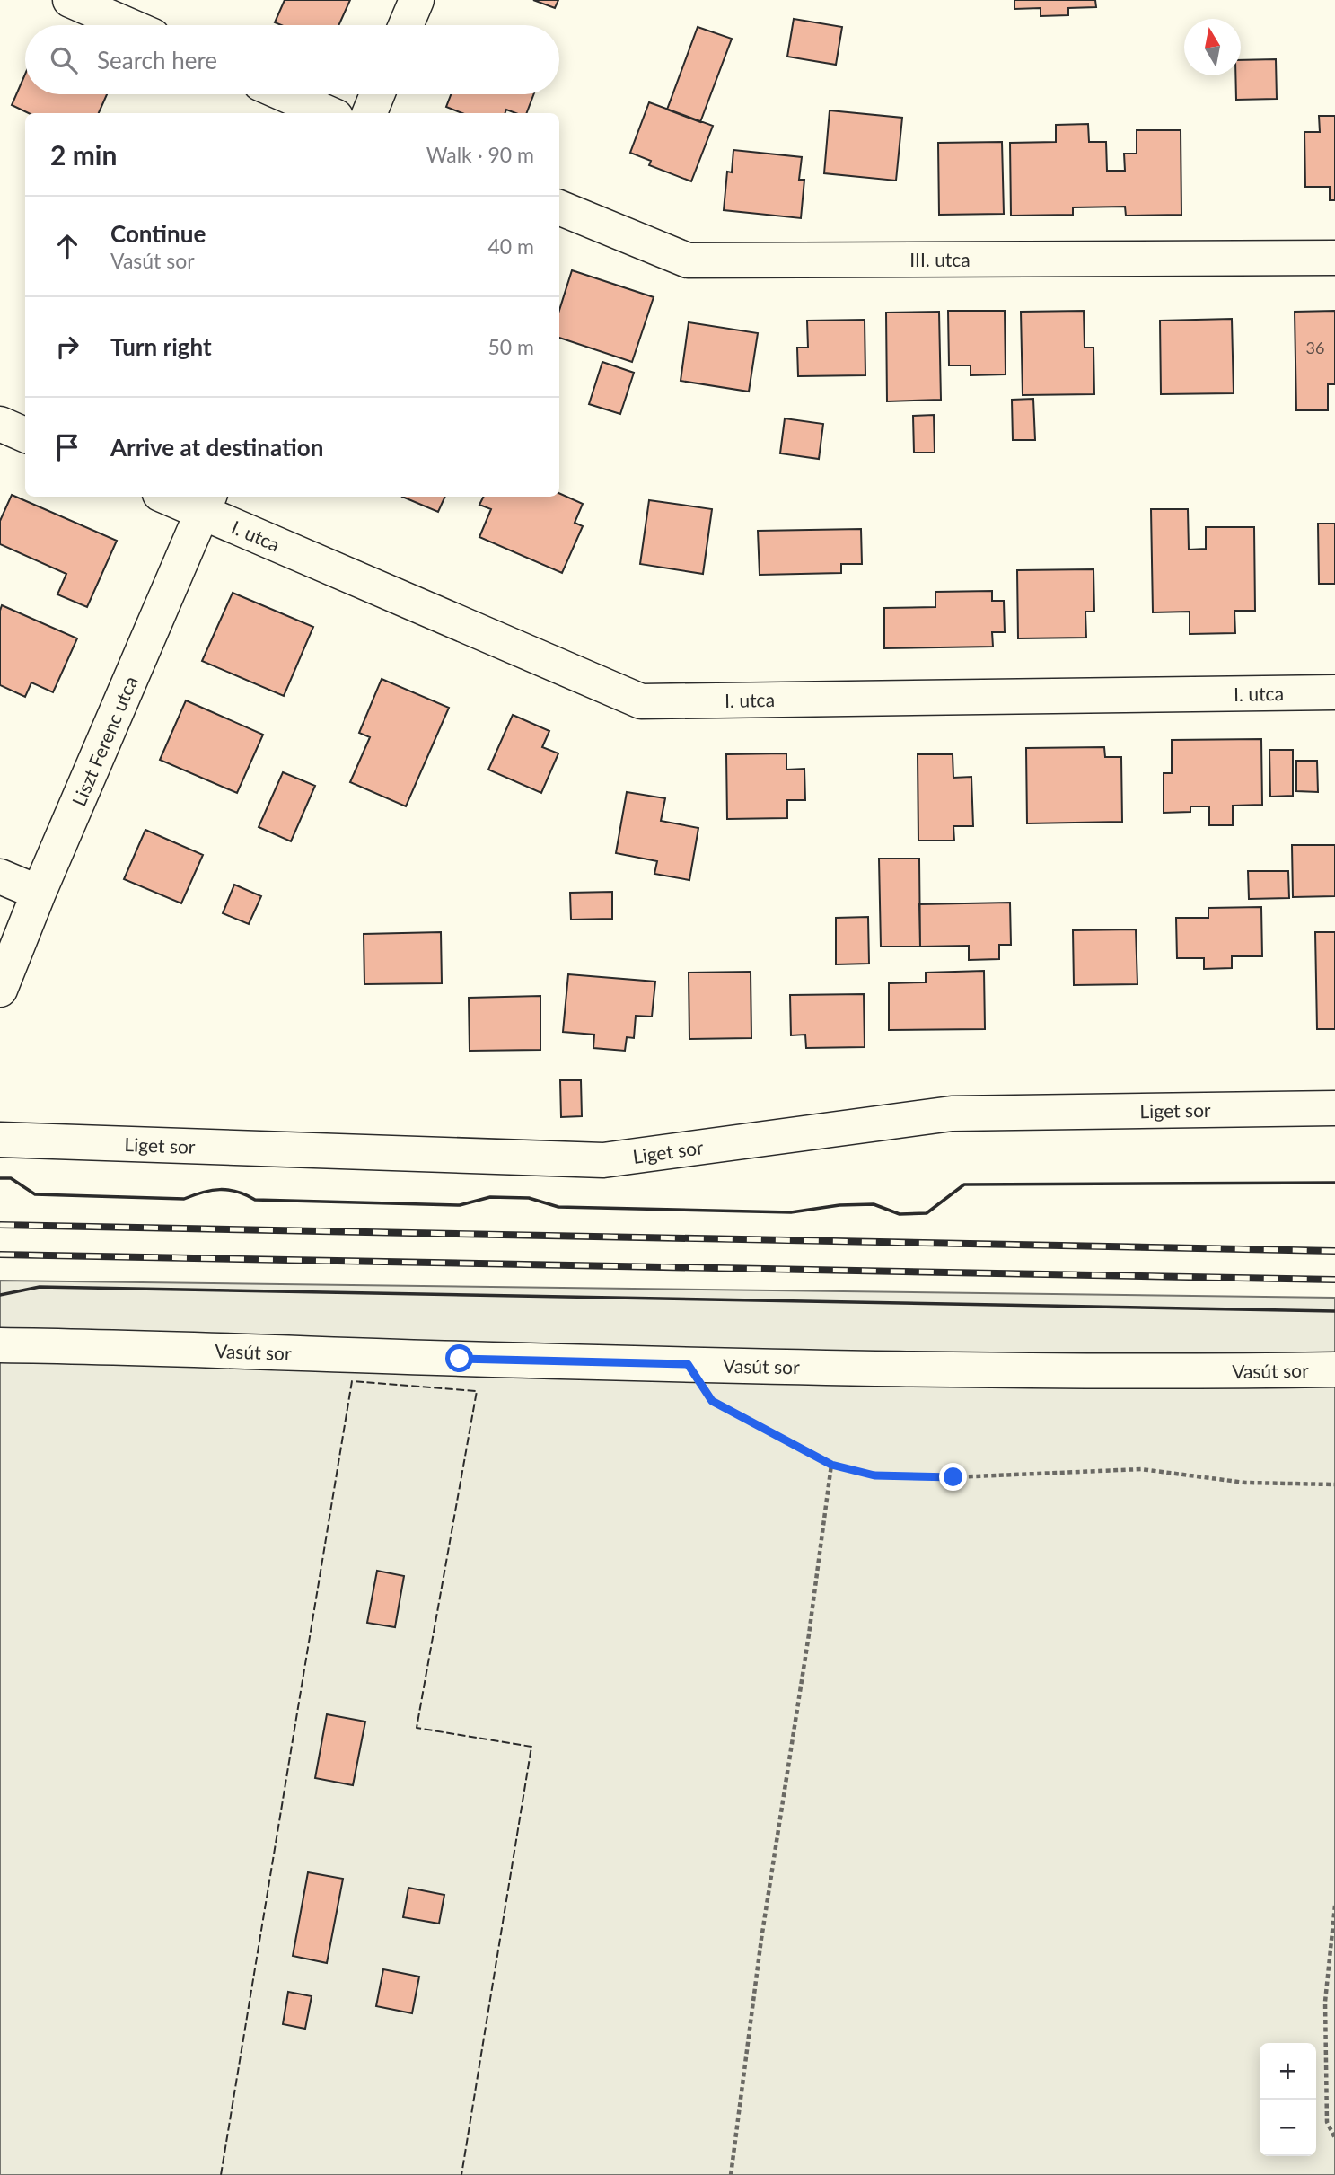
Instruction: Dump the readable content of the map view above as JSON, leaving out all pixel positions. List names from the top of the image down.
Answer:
{
  "streets": {
    "street": [
      "III. utca",
      "I. utca",
      "Liszt Ferenc utca",
      "Liget sor",
      "Vasút sor"
    ]
  },
  "crossings": [
    ["I. utca", "Liszt Ferenc utca"]
  ],
  "house_numbers": ["36"],
  "north": "top",
  "page": {
    "search": "Search here",
    "heading": ["2 min", "Walk · 90 m"],
    "list": [
      ["Continue", "Vasút sor", "40 m"],
      ["Turn right", "50 m"],
      "Arrive at destination"
    ],
    "map_buttons": ["+", "−"]
  }
}
